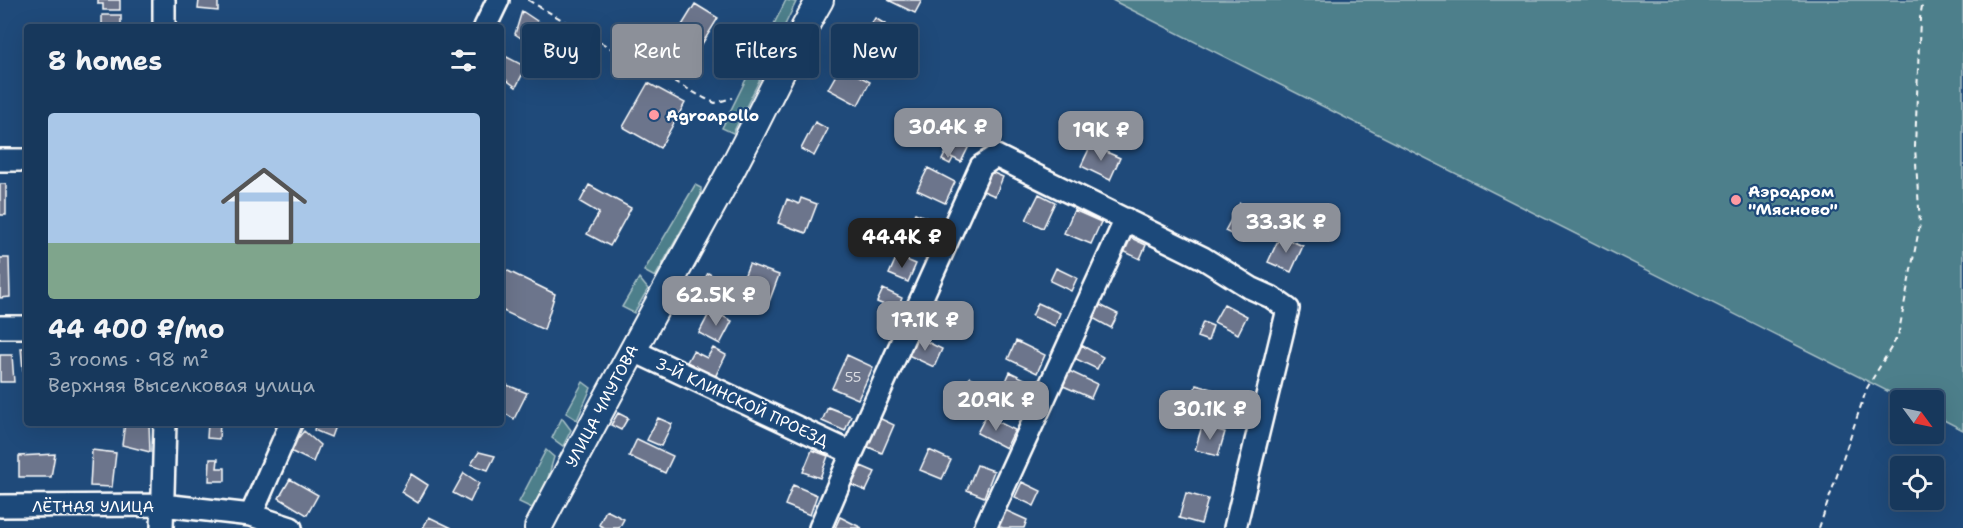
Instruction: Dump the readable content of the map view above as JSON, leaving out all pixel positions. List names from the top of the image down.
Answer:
{
  "streets": {
    "main road": ["УЛИЦА ЧМУТОВА"],
    "street": ["3-Й КЛИНСКОЙ ПРОЕЗД", "ЛЁТНАЯ УЛИЦА"]
  },
  "crossings": [
    ["3-Й КЛИНСКОЙ ПРОЕЗД", "УЛИЦА ЧМУТОВА"]
  ],
  "places": ["Agroapollo", "Аэродром \"Мясново\""],
  "house_numbers": ["55"],
  "north": "bottom right",
  "page": {
    "chip": [
      "Buy",
      "Rent",
      "Filters",
      "New"
    ],
    "heading": "8 homes",
    "list": [
      {
        "name": "44 400 ₽/mo",
        "note": "3 rooms · 98 m² · Верхняя Выселковая улица"
      }
    ],
    "price": [
      "30.4K ₽",
      "19K ₽",
      "33.3K ₽",
      "44.4K ₽",
      "62.5K ₽",
      "17.1K ₽",
      "20.9K ₽",
      "30.1K ₽"
    ]
  }
}
